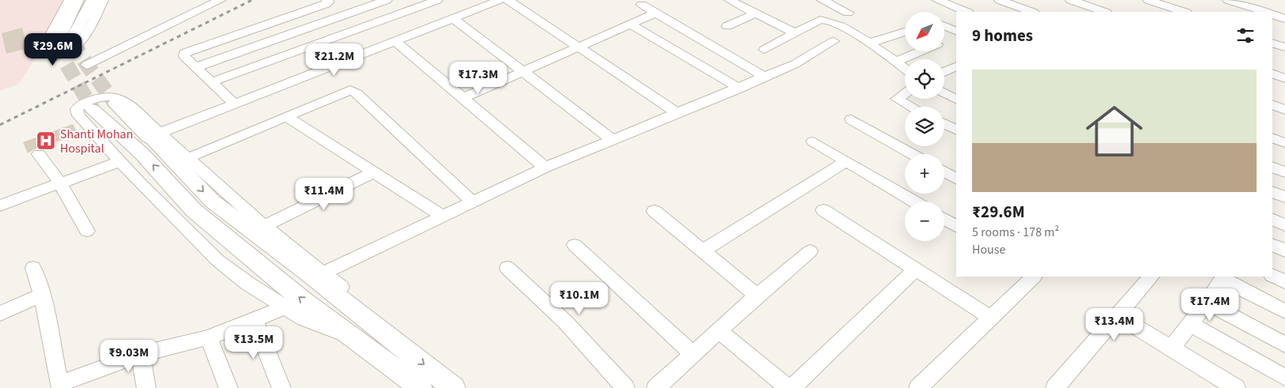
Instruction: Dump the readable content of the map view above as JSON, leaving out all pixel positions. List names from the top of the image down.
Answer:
{
  "places": {
    "hospital": ["Shanti Mohan Hospital"]
  },
  "north": "bottom left",
  "page": {
    "map_buttons": ["+", "−"],
    "heading": "9 homes",
    "price": [
      "₹29.6M",
      "₹21.2M",
      "₹17.3M",
      "₹11.4M",
      "₹10.1M",
      "₹17.4M",
      "₹13.4M",
      "₹13.5M",
      "₹9.03M"
    ],
    "list": [
      {
        "name": "₹29.6M",
        "note": "5 rooms · 178 m² · House"
      }
    ]
  }
}
